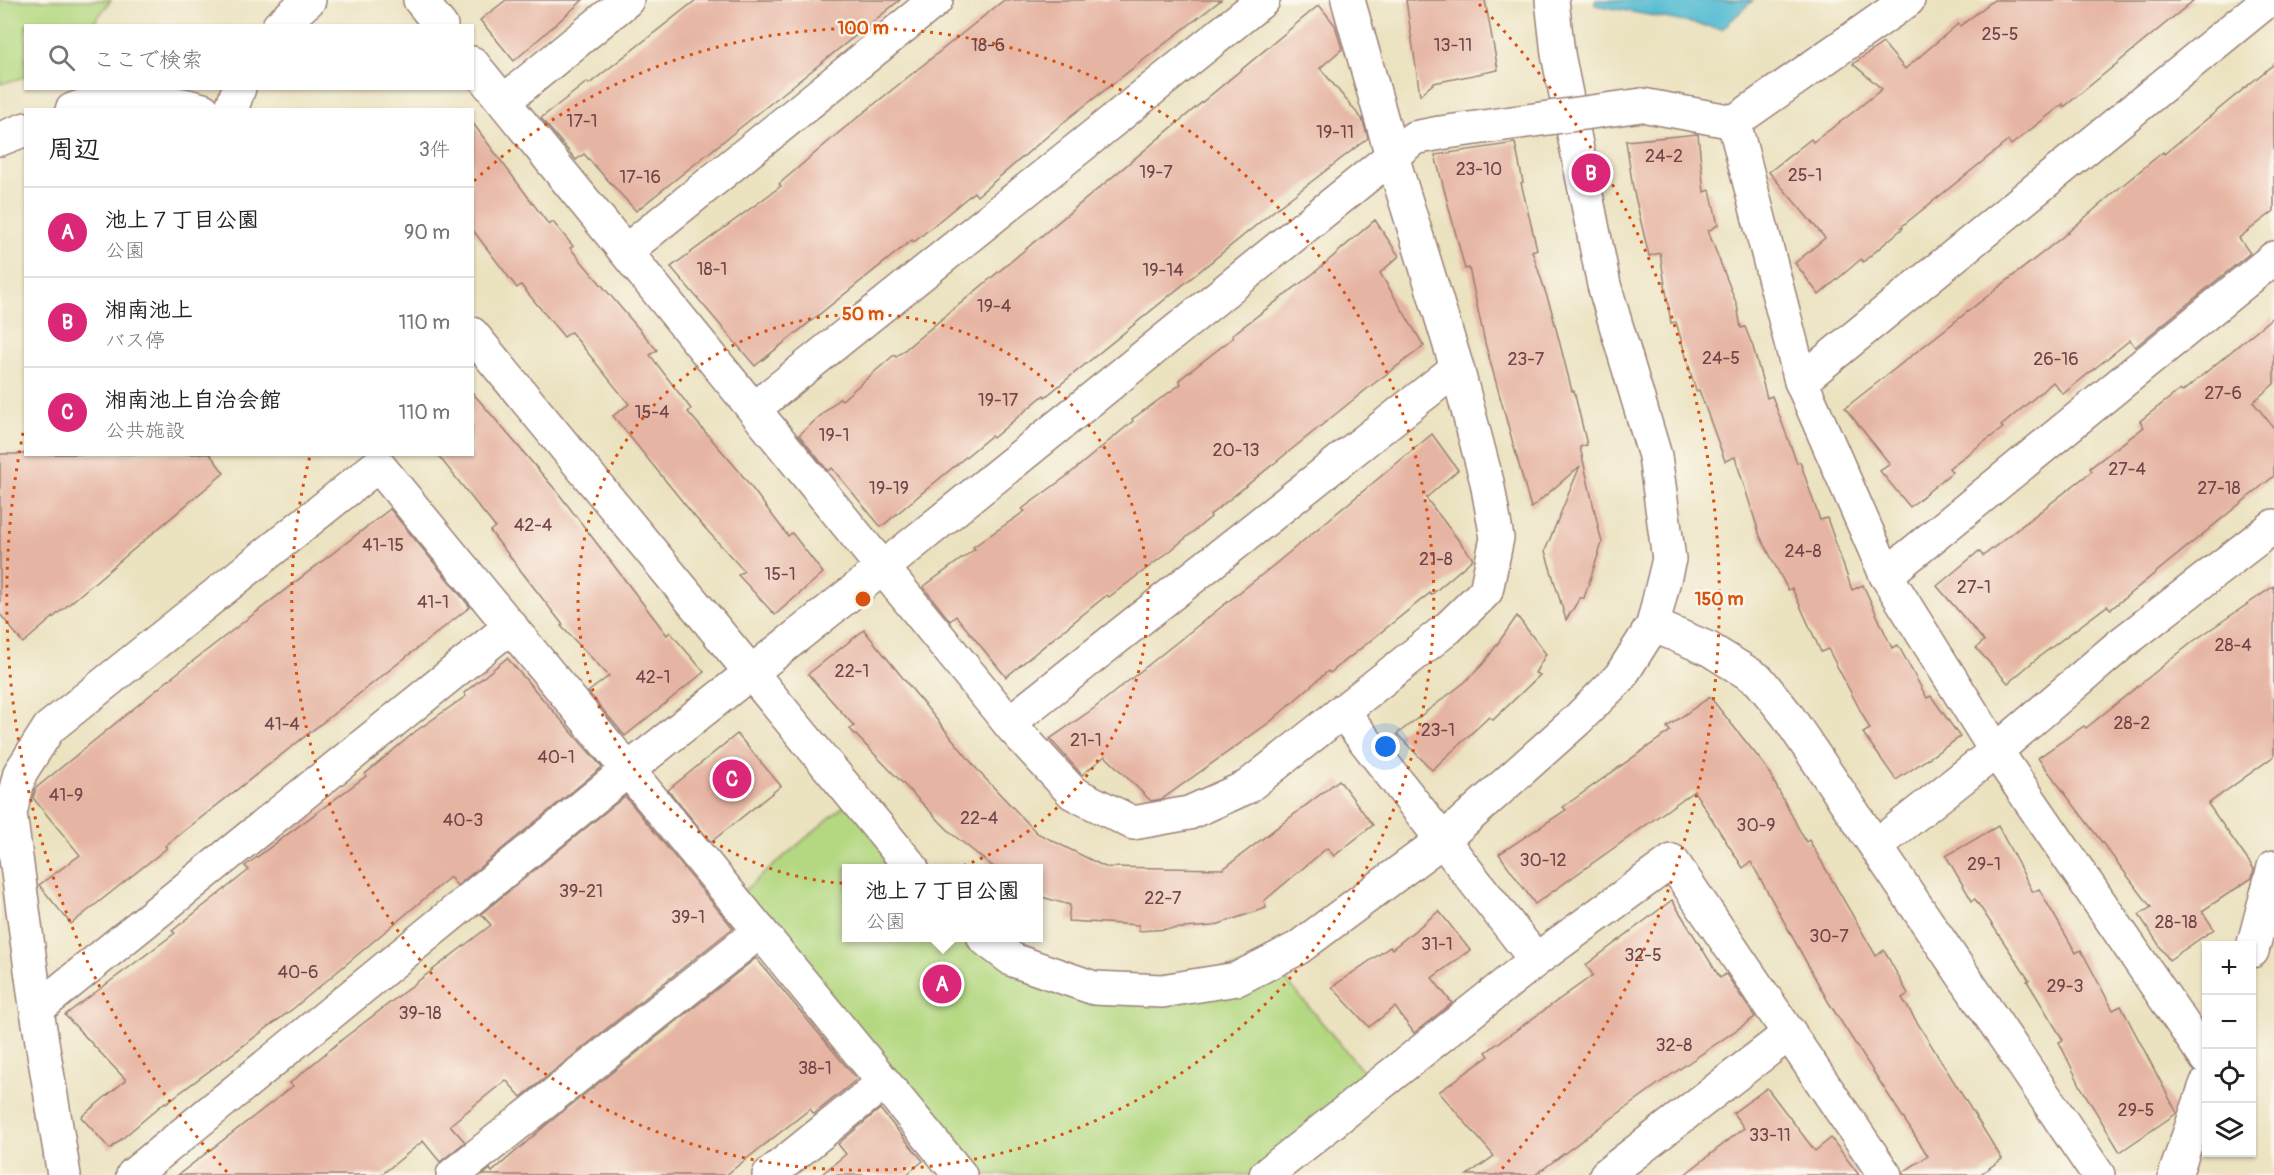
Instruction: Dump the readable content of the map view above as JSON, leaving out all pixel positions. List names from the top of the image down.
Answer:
{
  "house_numbers": [
    "25-5",
    "18-6",
    "13-11",
    "17-1",
    "19-11",
    "24-2",
    "23-10",
    "19-7",
    "25-1",
    "17-16",
    "18-1",
    "19-14",
    "19-4",
    "24-5",
    "23-7",
    "26-16",
    "27-6",
    "19-17",
    "15-4",
    "19-1",
    "20-13",
    "27-4",
    "19-19",
    "27-18",
    "42-4",
    "41-15",
    "24-8",
    "21-8",
    "15-1",
    "27-1",
    "41-1",
    "28-4",
    "22-1",
    "42-1",
    "28-2",
    "41-4",
    "23-1",
    "21-1",
    "40-1",
    "41-9",
    "22-4",
    "40-3",
    "30-9",
    "30-12",
    "29-1",
    "39-21",
    "22-7",
    "39-1",
    "28-18",
    "30-7",
    "31-1",
    "32-5",
    "40-6",
    "29-3",
    "39-18",
    "32-8",
    "38-1",
    "29-5",
    "33-11"
  ],
  "page": {
    "search": "ここで検索",
    "heading": ["周辺", "3件"],
    "pins": ["B", "C", "A"],
    "list": [
      {
        "mark": "A",
        "name": "池上７丁目公園",
        "note": "公園",
        "value": "90 m"
      },
      {
        "mark": "B",
        "name": "湘南池上",
        "note": "バス停",
        "value": "110 m"
      },
      {
        "mark": "C",
        "name": "湘南池上自治会館",
        "note": "公共施設",
        "value": "110 m"
      }
    ],
    "popup": ["池上７丁目公園", "公園"],
    "map_buttons": ["+", "−"]
  },
  "rings": ["100 m", "50 m", "150 m"]
}
